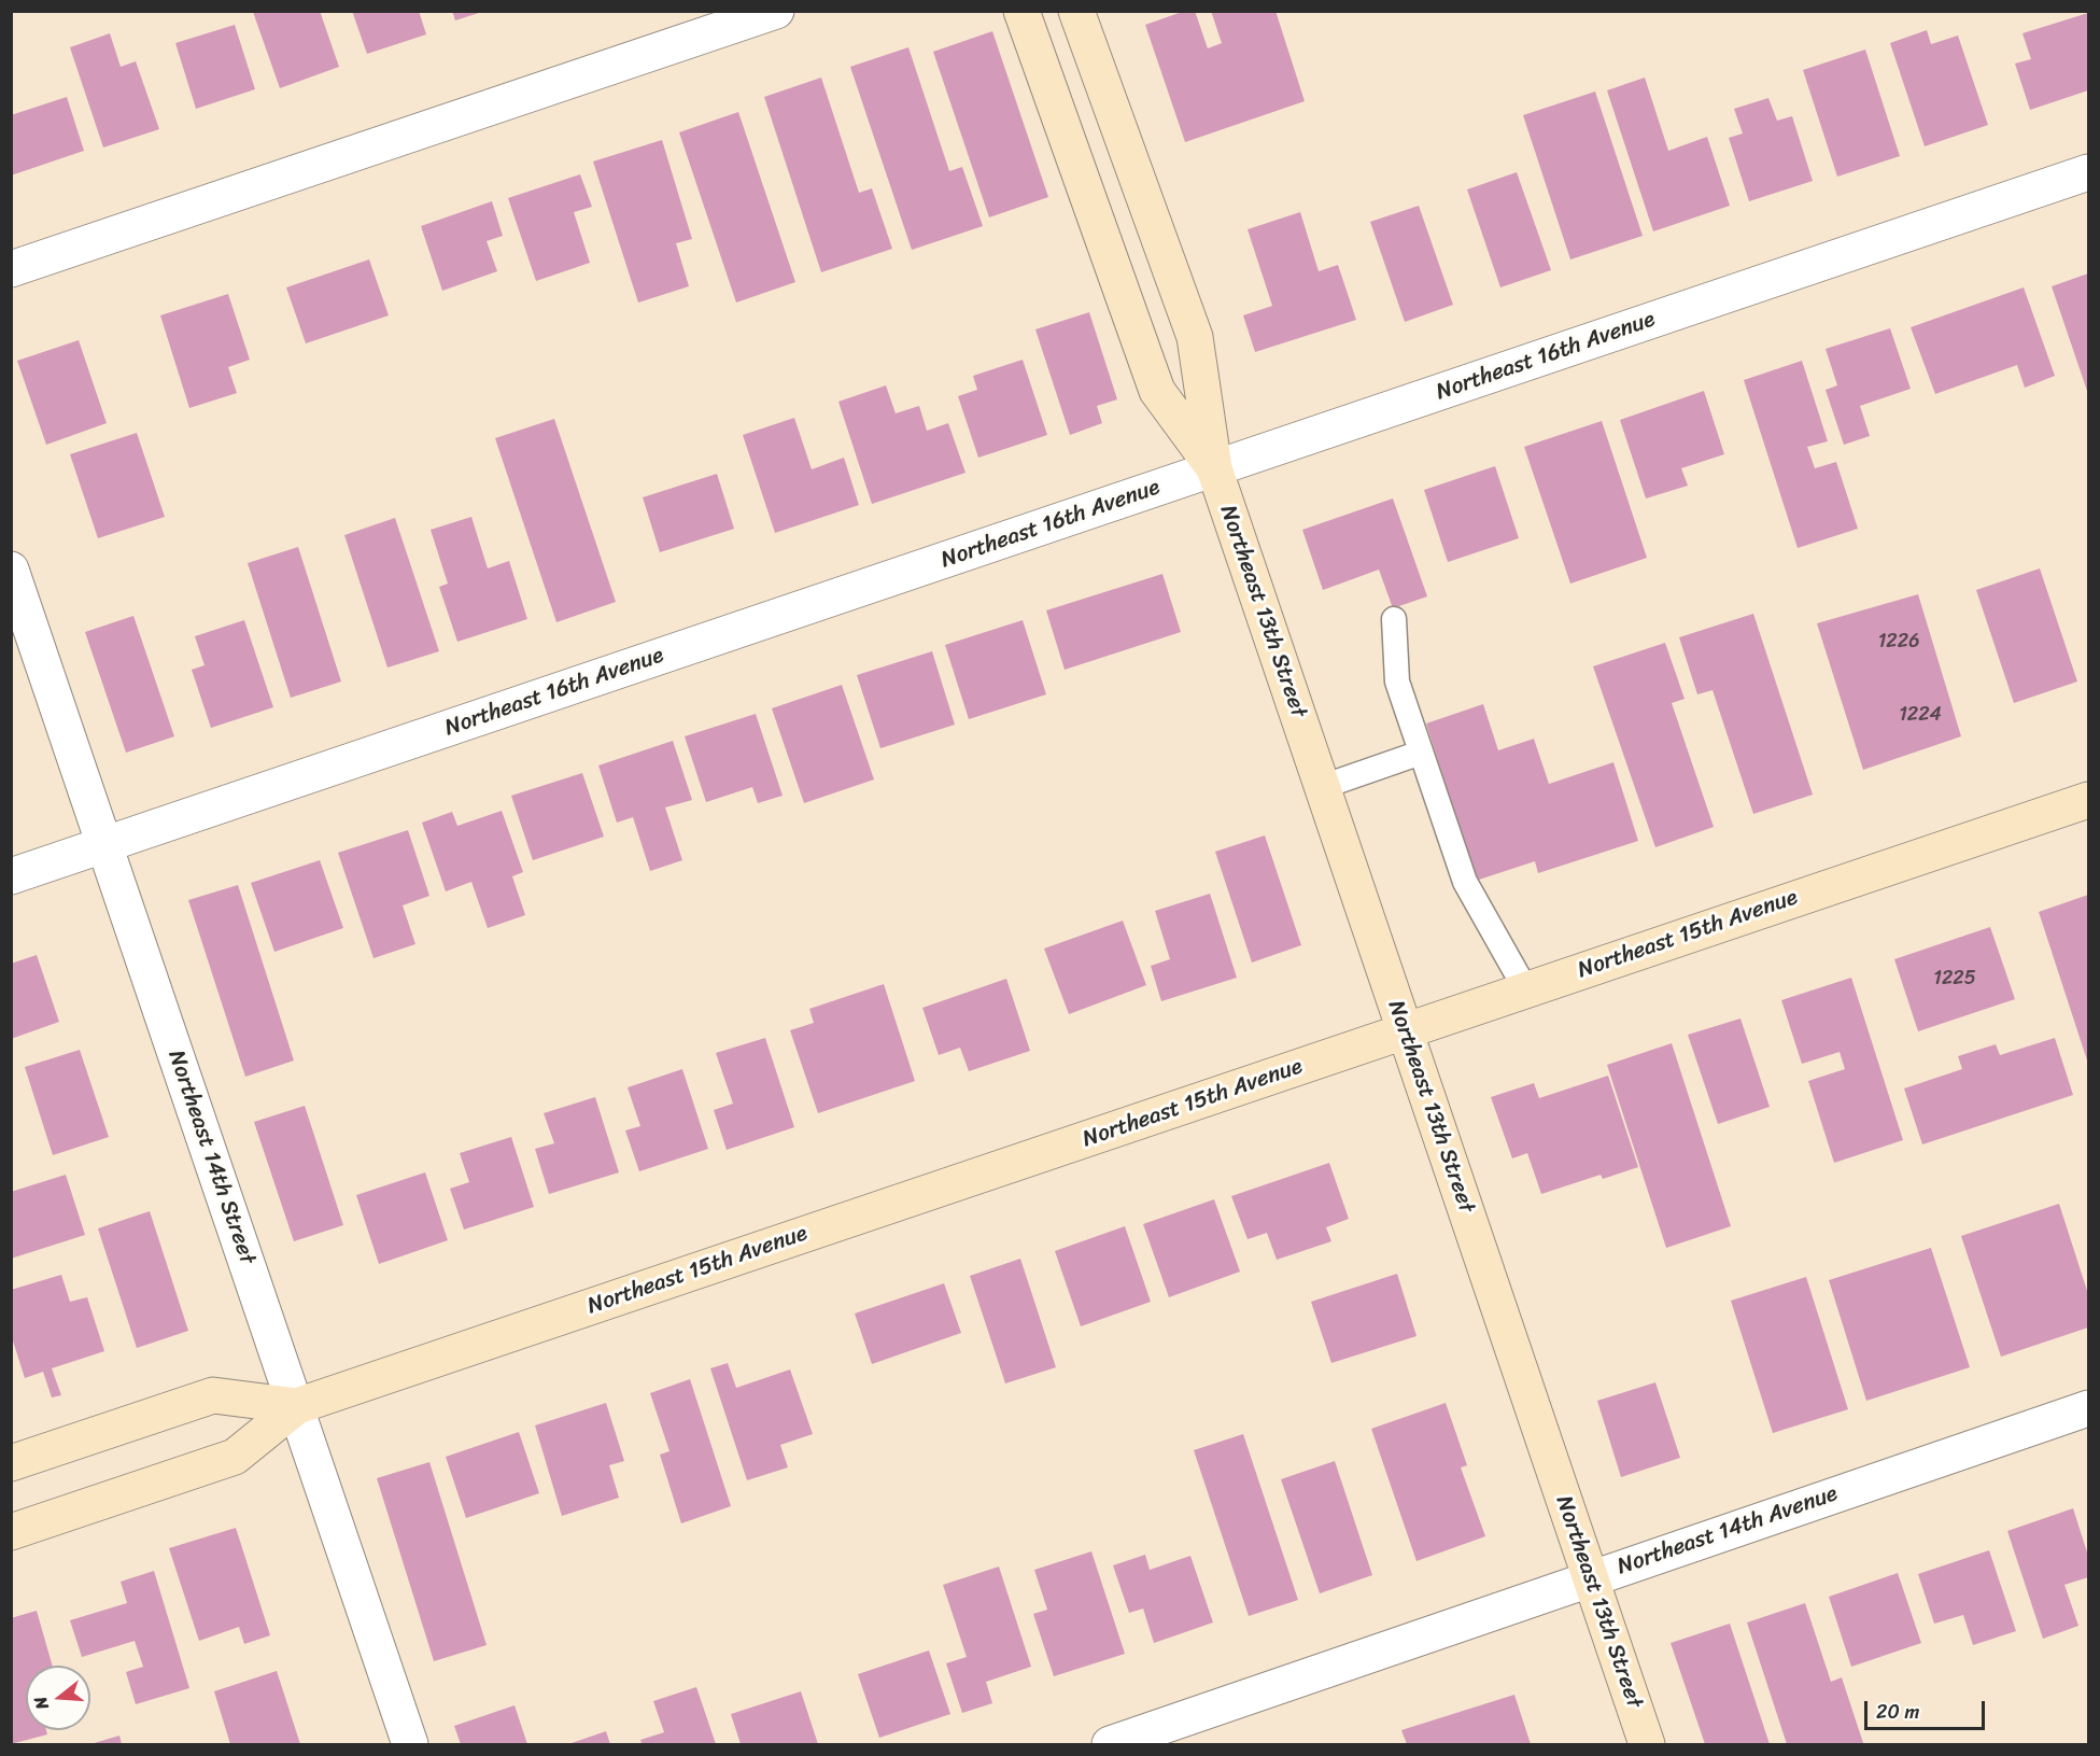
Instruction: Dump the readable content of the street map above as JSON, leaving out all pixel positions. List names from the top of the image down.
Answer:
{
  "streets": {
    "street": [
      "Northeast 16th Avenue",
      "Northeast 13th Street",
      "Northeast 15th Avenue",
      "Northeast 14th Street",
      "Northeast 14th Avenue"
    ]
  },
  "crossings": [
    ["Northeast 16th Avenue", "Northeast 13th Street"],
    ["Northeast 16th Avenue", "Northeast 14th Street"],
    ["Northeast 13th Street", "Northeast 15th Avenue"],
    ["Northeast 13th Street", "Northeast 14th Avenue"],
    ["Northeast 15th Avenue", "Northeast 14th Street"]
  ],
  "house_numbers": ["1226", "1224", "1225"],
  "scale_bar": "20 m",
  "north": "left"
}
